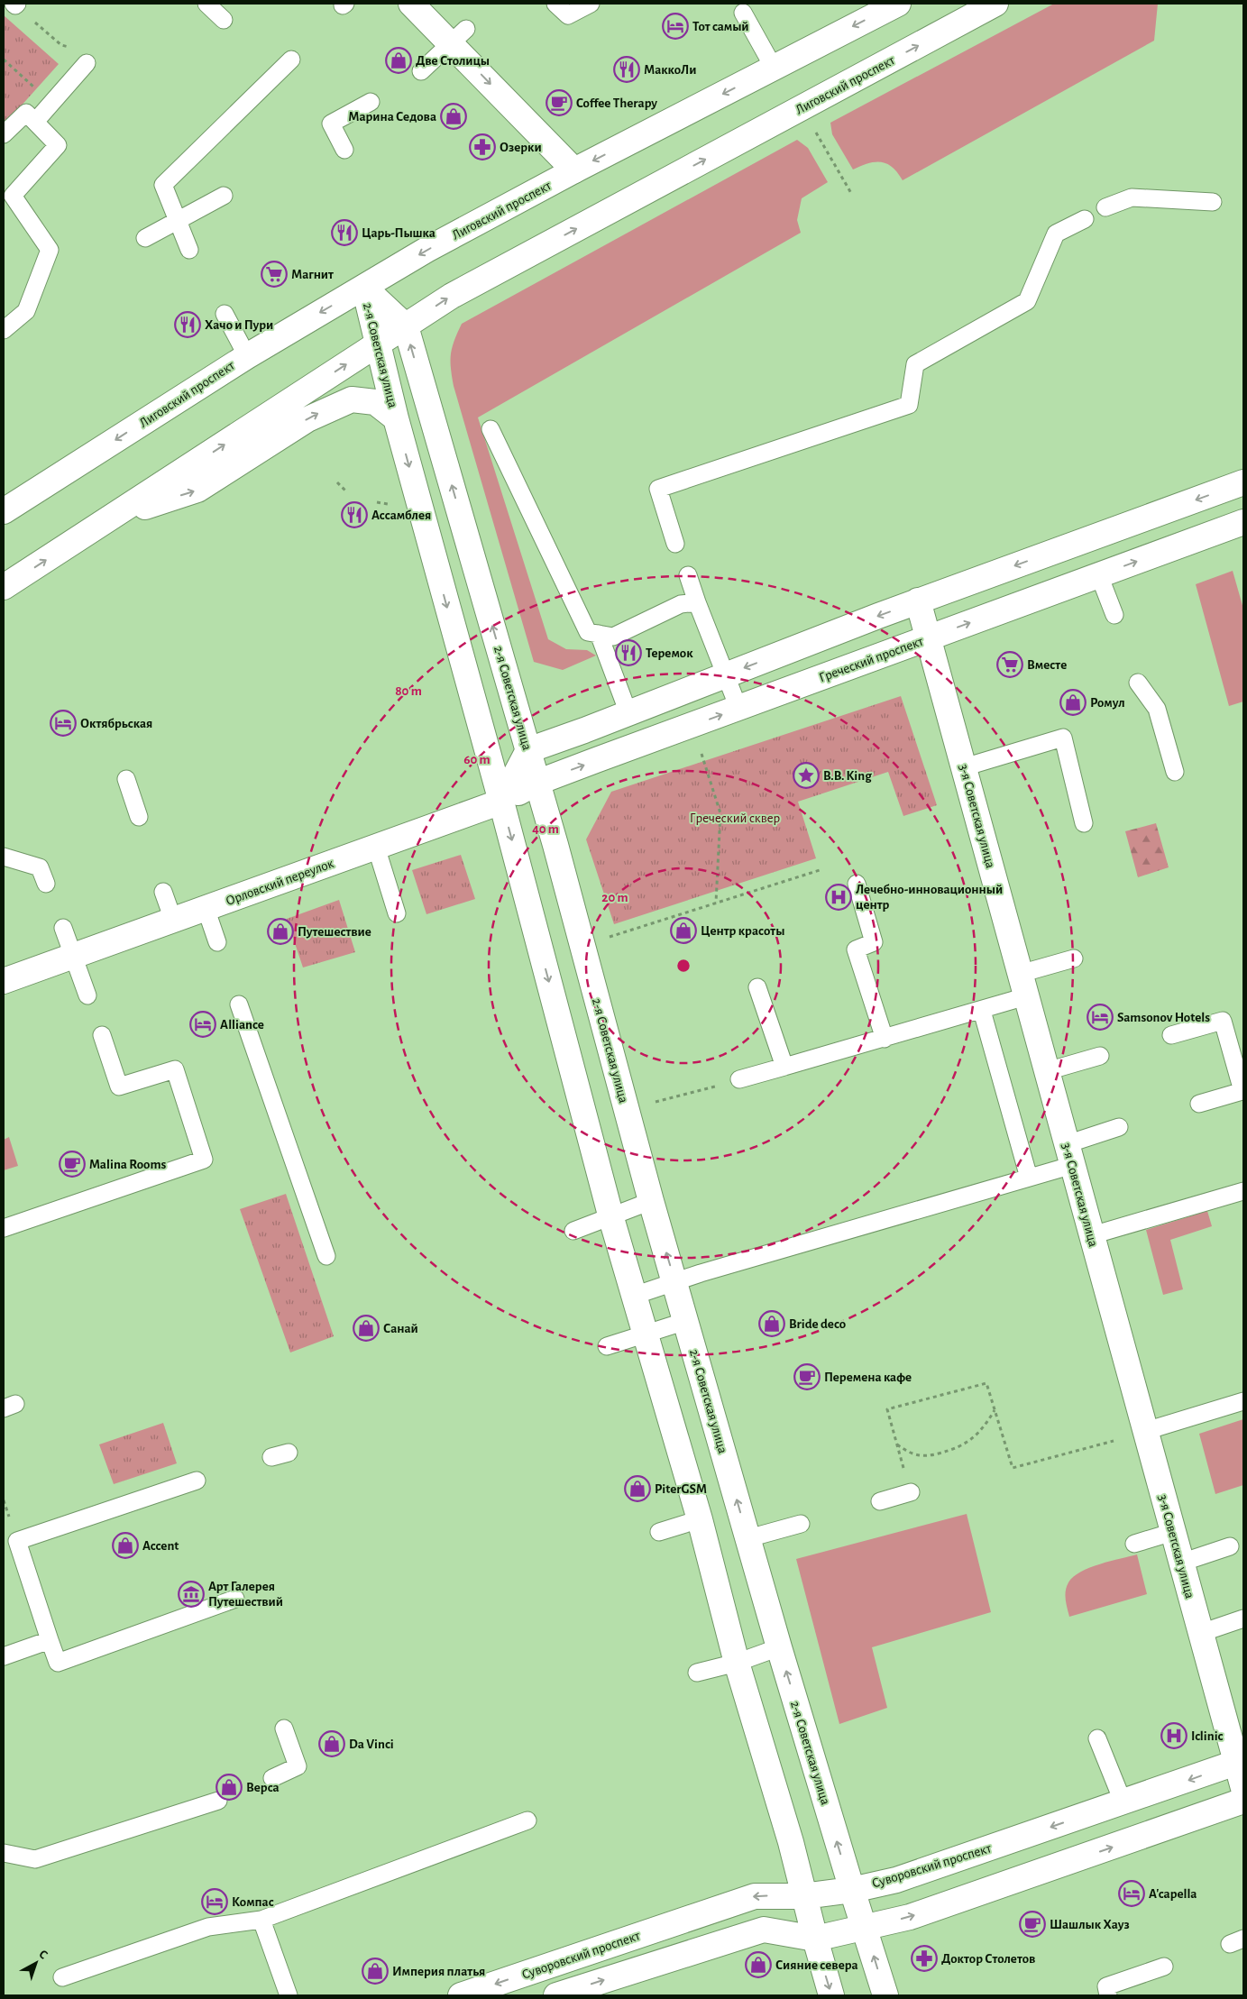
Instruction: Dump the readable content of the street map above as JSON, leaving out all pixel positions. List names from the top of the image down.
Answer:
{
  "streets": {
    "main road": [
      "Лиговский проспект",
      "2-я Советская улица",
      "Греческий проспект",
      "3-я Советская улица",
      "Орловский переулок",
      "Суворовский проспект"
    ]
  },
  "crossings": [
    ["Лиговский проспект", "2-я Советская улица"],
    ["2-я Советская улица", "Греческий проспект"],
    ["2-я Советская улица", "Орловский переулок"],
    ["2-я Советская улица", "Суворовский проспект"],
    ["Греческий проспект", "3-я Советская улица"],
    ["Греческий проспект", "Орловский переулок"],
    ["3-я Советская улица", "Суворовский проспект"]
  ],
  "parks": ["Греческий сквер"],
  "places": {
    "hotel": [
      "Тот самый",
      "Октябрьская",
      "Samsonov Hotels",
      "Alliance",
      "A'capella",
      "Компас"
    ],
    "shop": [
      "Две Столицы",
      "Марина Седова",
      "Ромул",
      "Центр красоты",
      "Путешествие",
      "Bride deco",
      "Санай",
      "PiterGSM",
      "Accent",
      "Da Vinci",
      "Верса",
      "Сияние севера",
      "Империя платья"
    ],
    "restaurant": [
      "МаккоЛи",
      "Царь-Пышка",
      "Хачо и Пури",
      "Ассамблея",
      "Теремок"
    ],
    "cafe": [
      "Coffee Therapy",
      "Malina Rooms",
      "Перемена кафе",
      "Шашлык Хауз"
    ],
    "pharmacy": ["Озерки", "Доктор Столетов"],
    "supermarket": ["Магнит", "Вместе"],
    "place": ["B.B. King"],
    "hospital": ["Лечебно-инновационный центр", "Iclinic"],
    "museum": ["Арт Галерея Путешествий"]
  },
  "north": "top right",
  "rings": [
    "80 m",
    "60 m",
    "40 m",
    "20 m"
  ]
}
